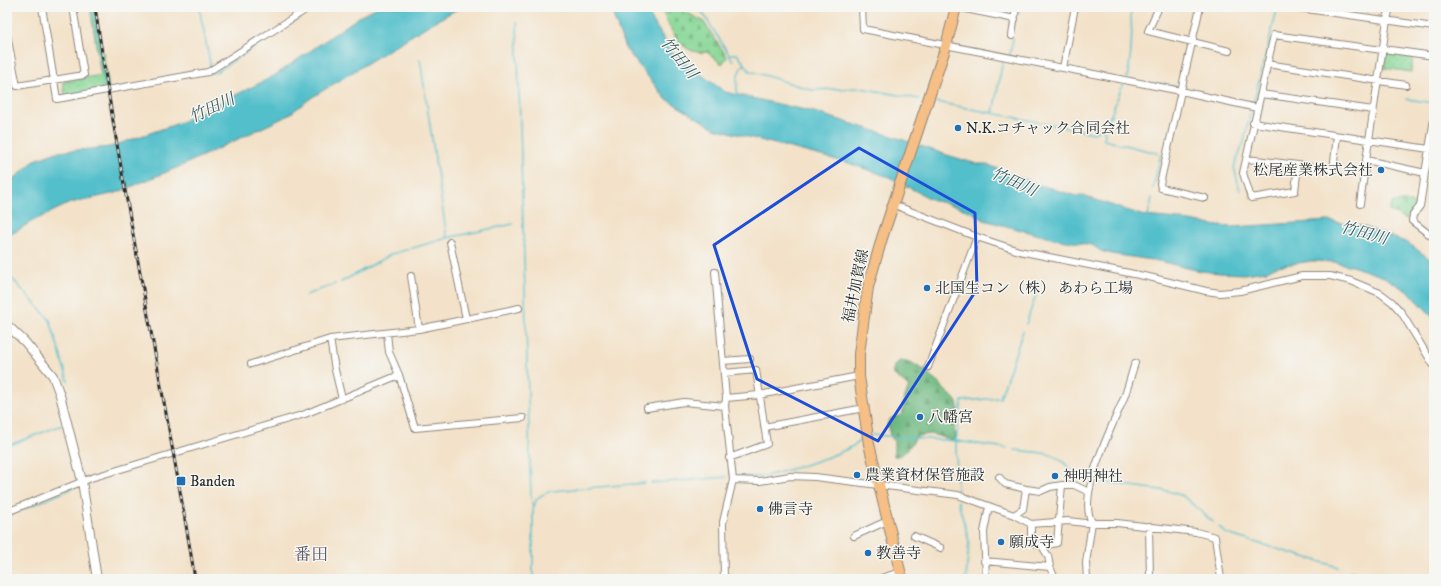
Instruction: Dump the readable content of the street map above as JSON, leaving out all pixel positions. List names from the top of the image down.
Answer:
{
  "streets": {
    "main road": ["福井加賀線"]
  },
  "districts": ["番田"],
  "water": ["竹田川"],
  "places": {
    "other": [
      "N.K.コチャック合同会社",
      "松尾産業株式会社",
      "北国生コン（株） あわら工場",
      "八幡宮",
      "農業資材保管施設",
      "神明神社",
      "佛言寺",
      "願成寺",
      "教善寺"
    ],
    "transit": ["Banden"]
  }
}
